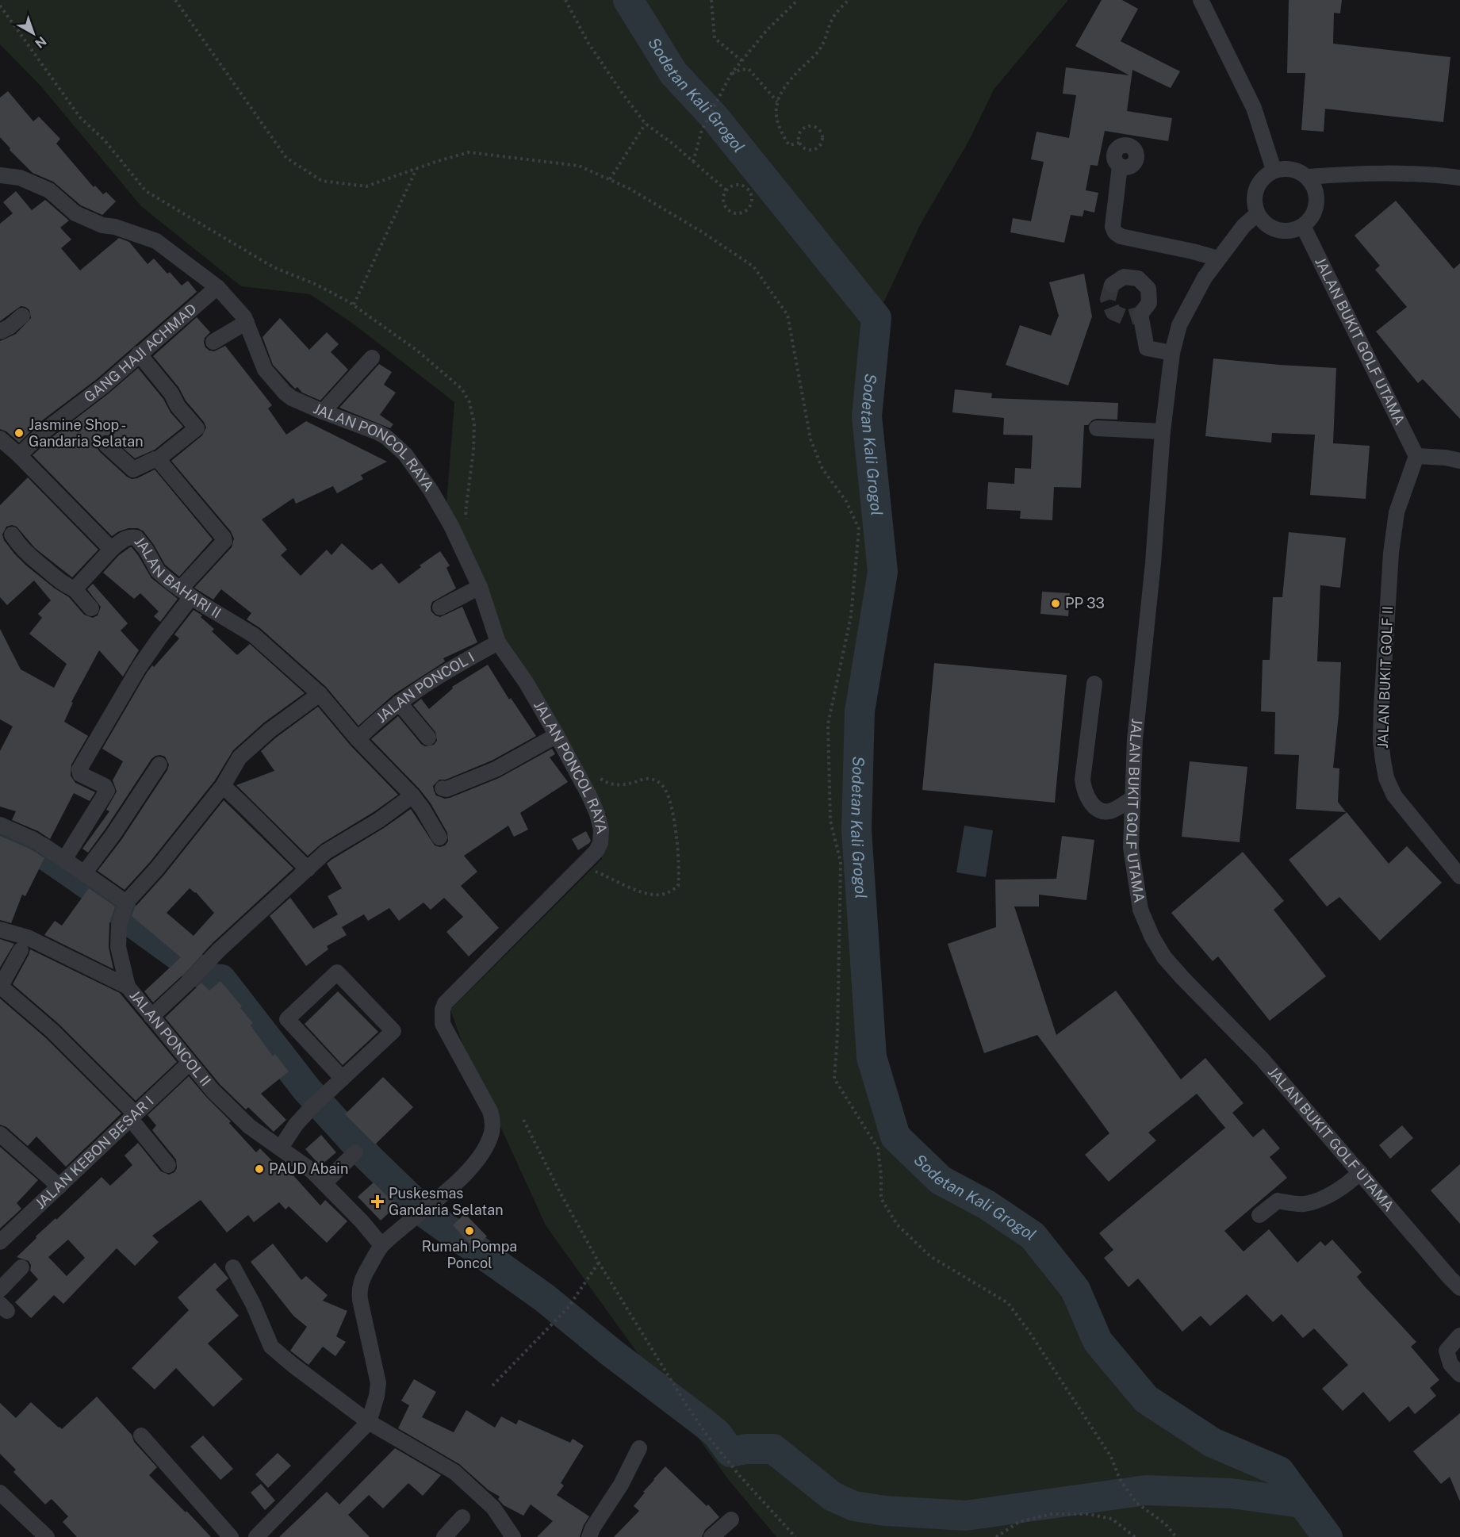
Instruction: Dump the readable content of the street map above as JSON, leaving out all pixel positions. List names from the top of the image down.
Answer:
{
  "streets": {
    "street": [
      "JALAN BUKIT GOLF UTAMA",
      "GANG HAJI ACHMAD",
      "JALAN PONCOL RAYA",
      "JALAN BAHARI II",
      "JALAN BUKIT GOLF II",
      "JALAN PONCOL I",
      "JALAN PONCOL II",
      "JALAN KEBON BESAR I"
    ]
  },
  "crossings": [
    ["JALAN BUKIT GOLF UTAMA", "JALAN BUKIT GOLF II"],
    ["GANG HAJI ACHMAD", "JALAN PONCOL RAYA"],
    ["GANG HAJI ACHMAD", "JALAN BAHARI II"],
    ["JALAN PONCOL RAYA", "JALAN PONCOL I"],
    ["JALAN PONCOL RAYA", "JALAN PONCOL II"],
    ["JALAN BAHARI II", "JALAN PONCOL I"],
    ["JALAN PONCOL II", "JALAN KEBON BESAR I"]
  ],
  "water": ["Sodetan Kali Grogol"],
  "places": {
    "other": [
      "Jasmine Shop - Gandaria Selatan",
      "PP 33",
      "PAUD Abain",
      "Rumah Pompa Poncol"
    ],
    "health": ["Puskesmas Gandaria Selatan"]
  },
  "north": "bottom right"
}
